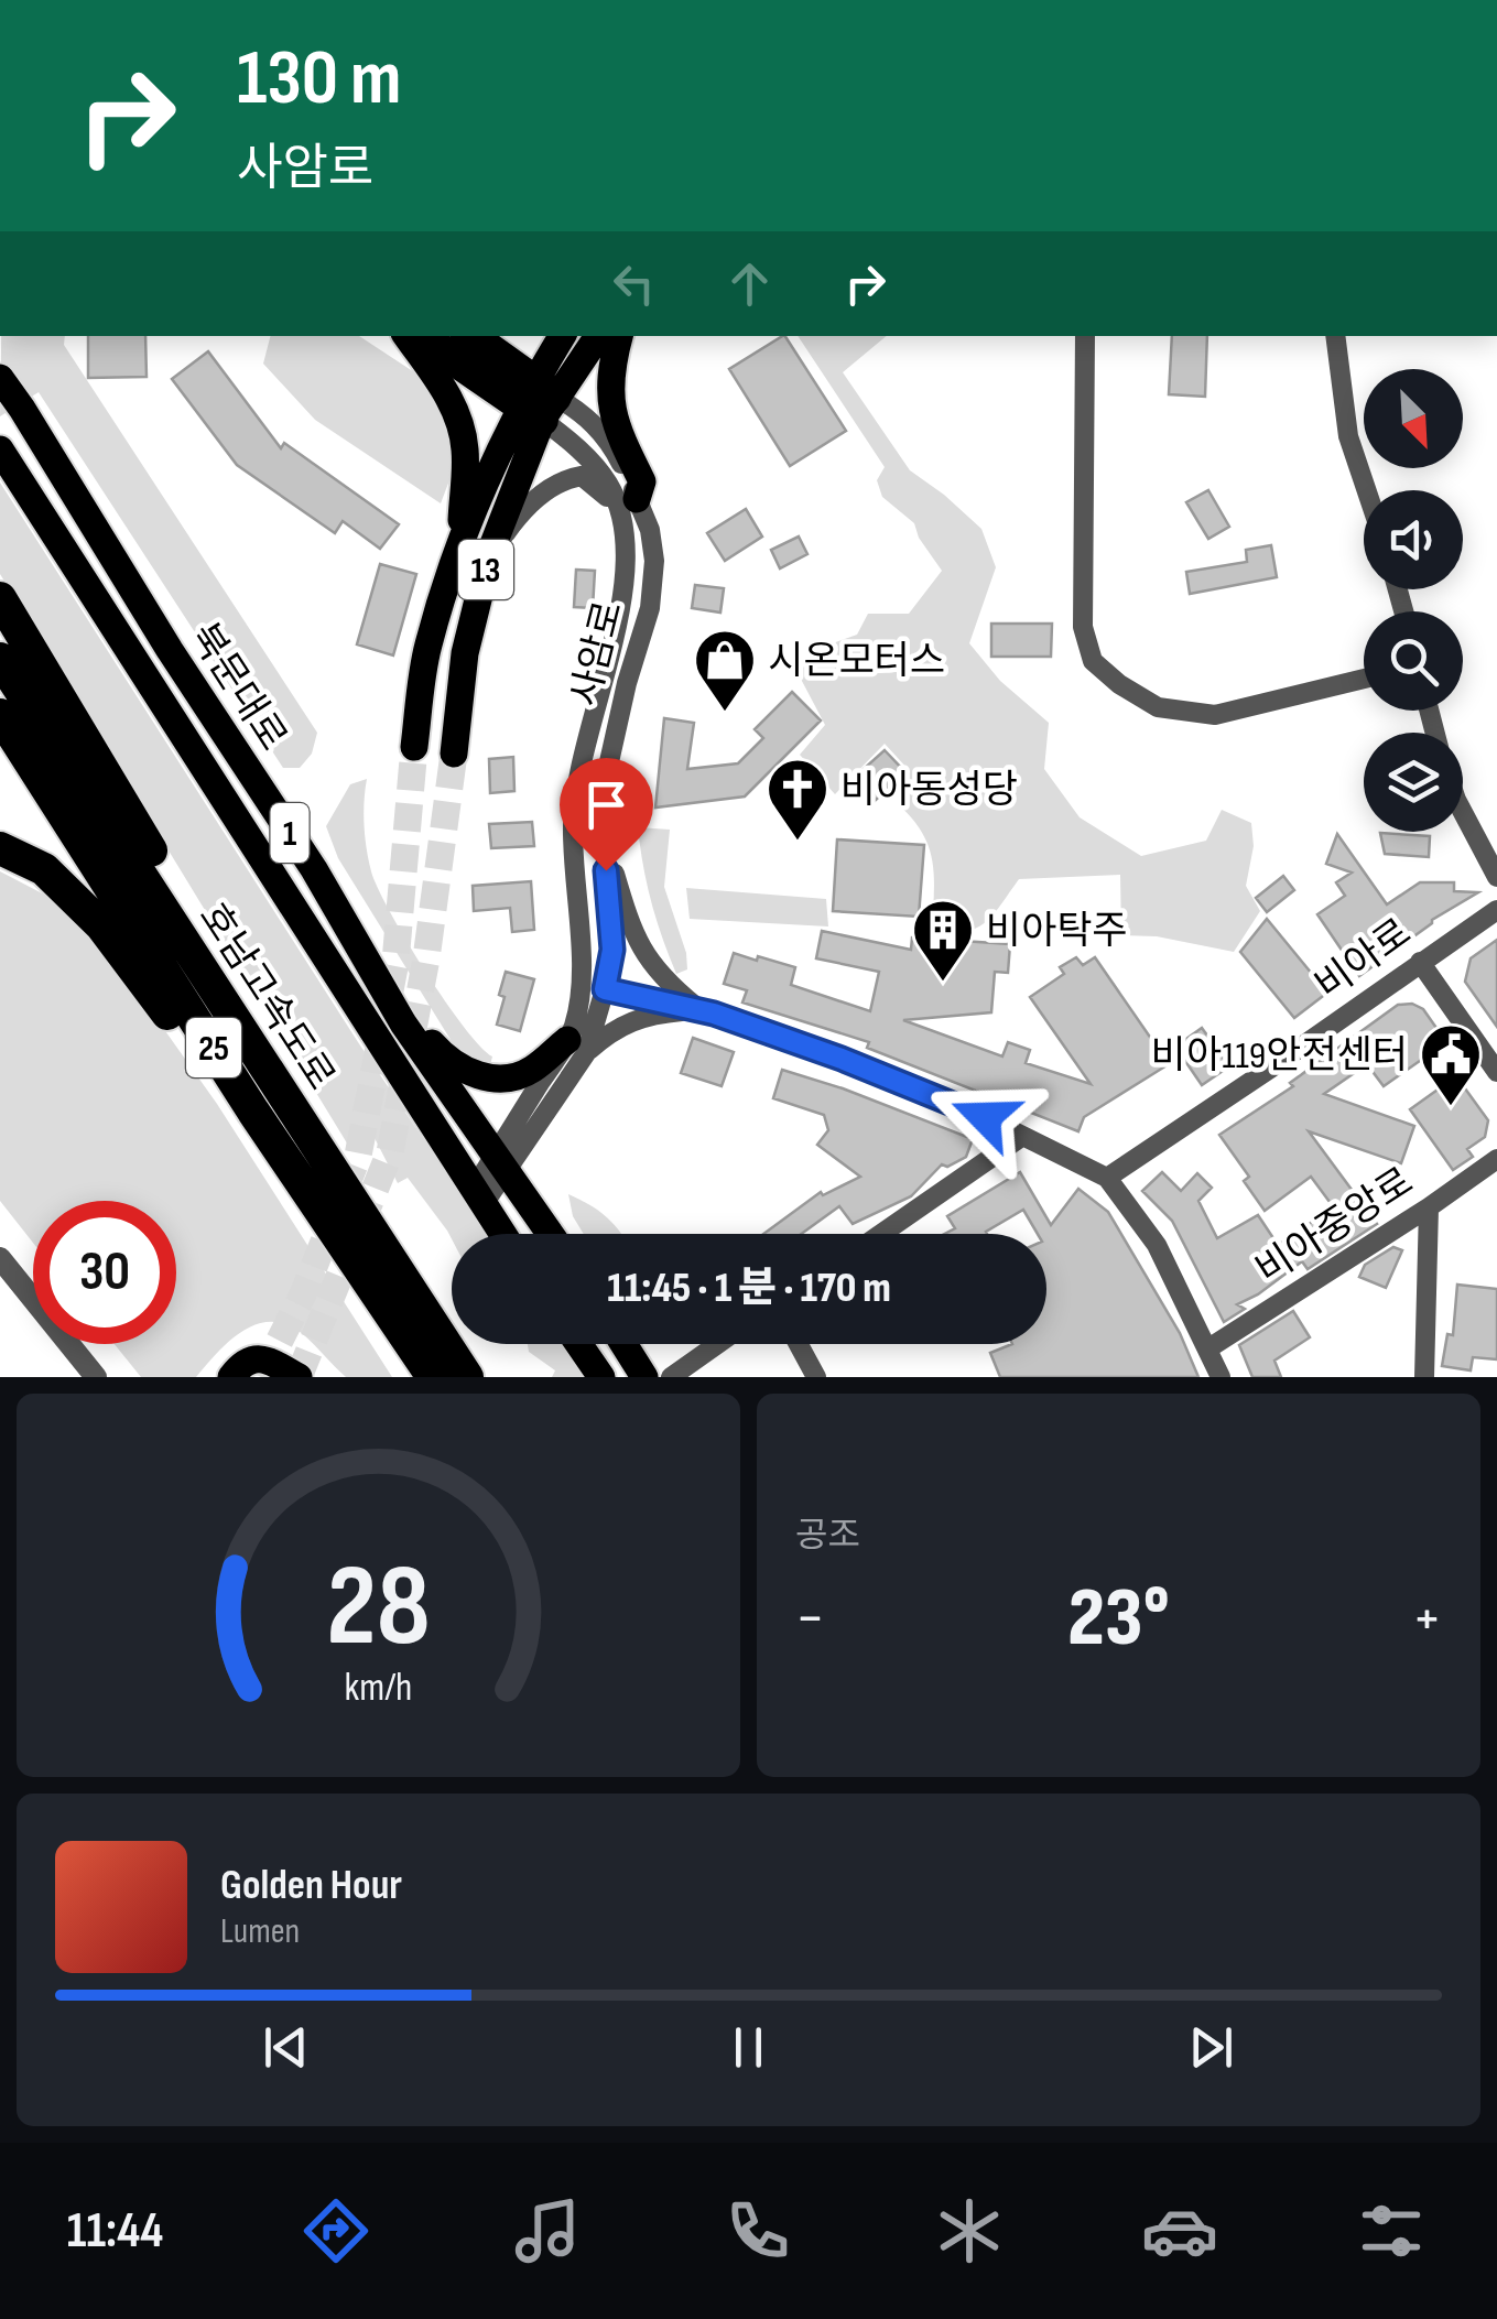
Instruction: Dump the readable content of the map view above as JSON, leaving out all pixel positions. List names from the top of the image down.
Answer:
{
  "streets": {
    "highway": ["호남고속도로", "25"],
    "main road": ["13", "북문대로", "1"],
    "street": ["사암로", "비아로", "비아중앙로"]
  },
  "crossings": [
    ["13", "사암로"],
    ["사암로", "북문대로"]
  ],
  "places": {
    "shop": ["시온모터스"],
    "church": ["비아동성당"],
    "building": ["비아탁주"],
    "public building": ["비아119안전센터"]
  },
  "north": "bottom right",
  "page": {
    "turn": ["130 m", "사암로"],
    "limit": "30",
    "trip": "11:45 · 1 분 · 170 m",
    "tile": "공조",
    "heat": ["−", "23°", "+"],
    "song": ["Golden Hour", "Lumen"],
    "tabs": "11:44",
    "gauge": ["28", "km/h"]
  }
}
